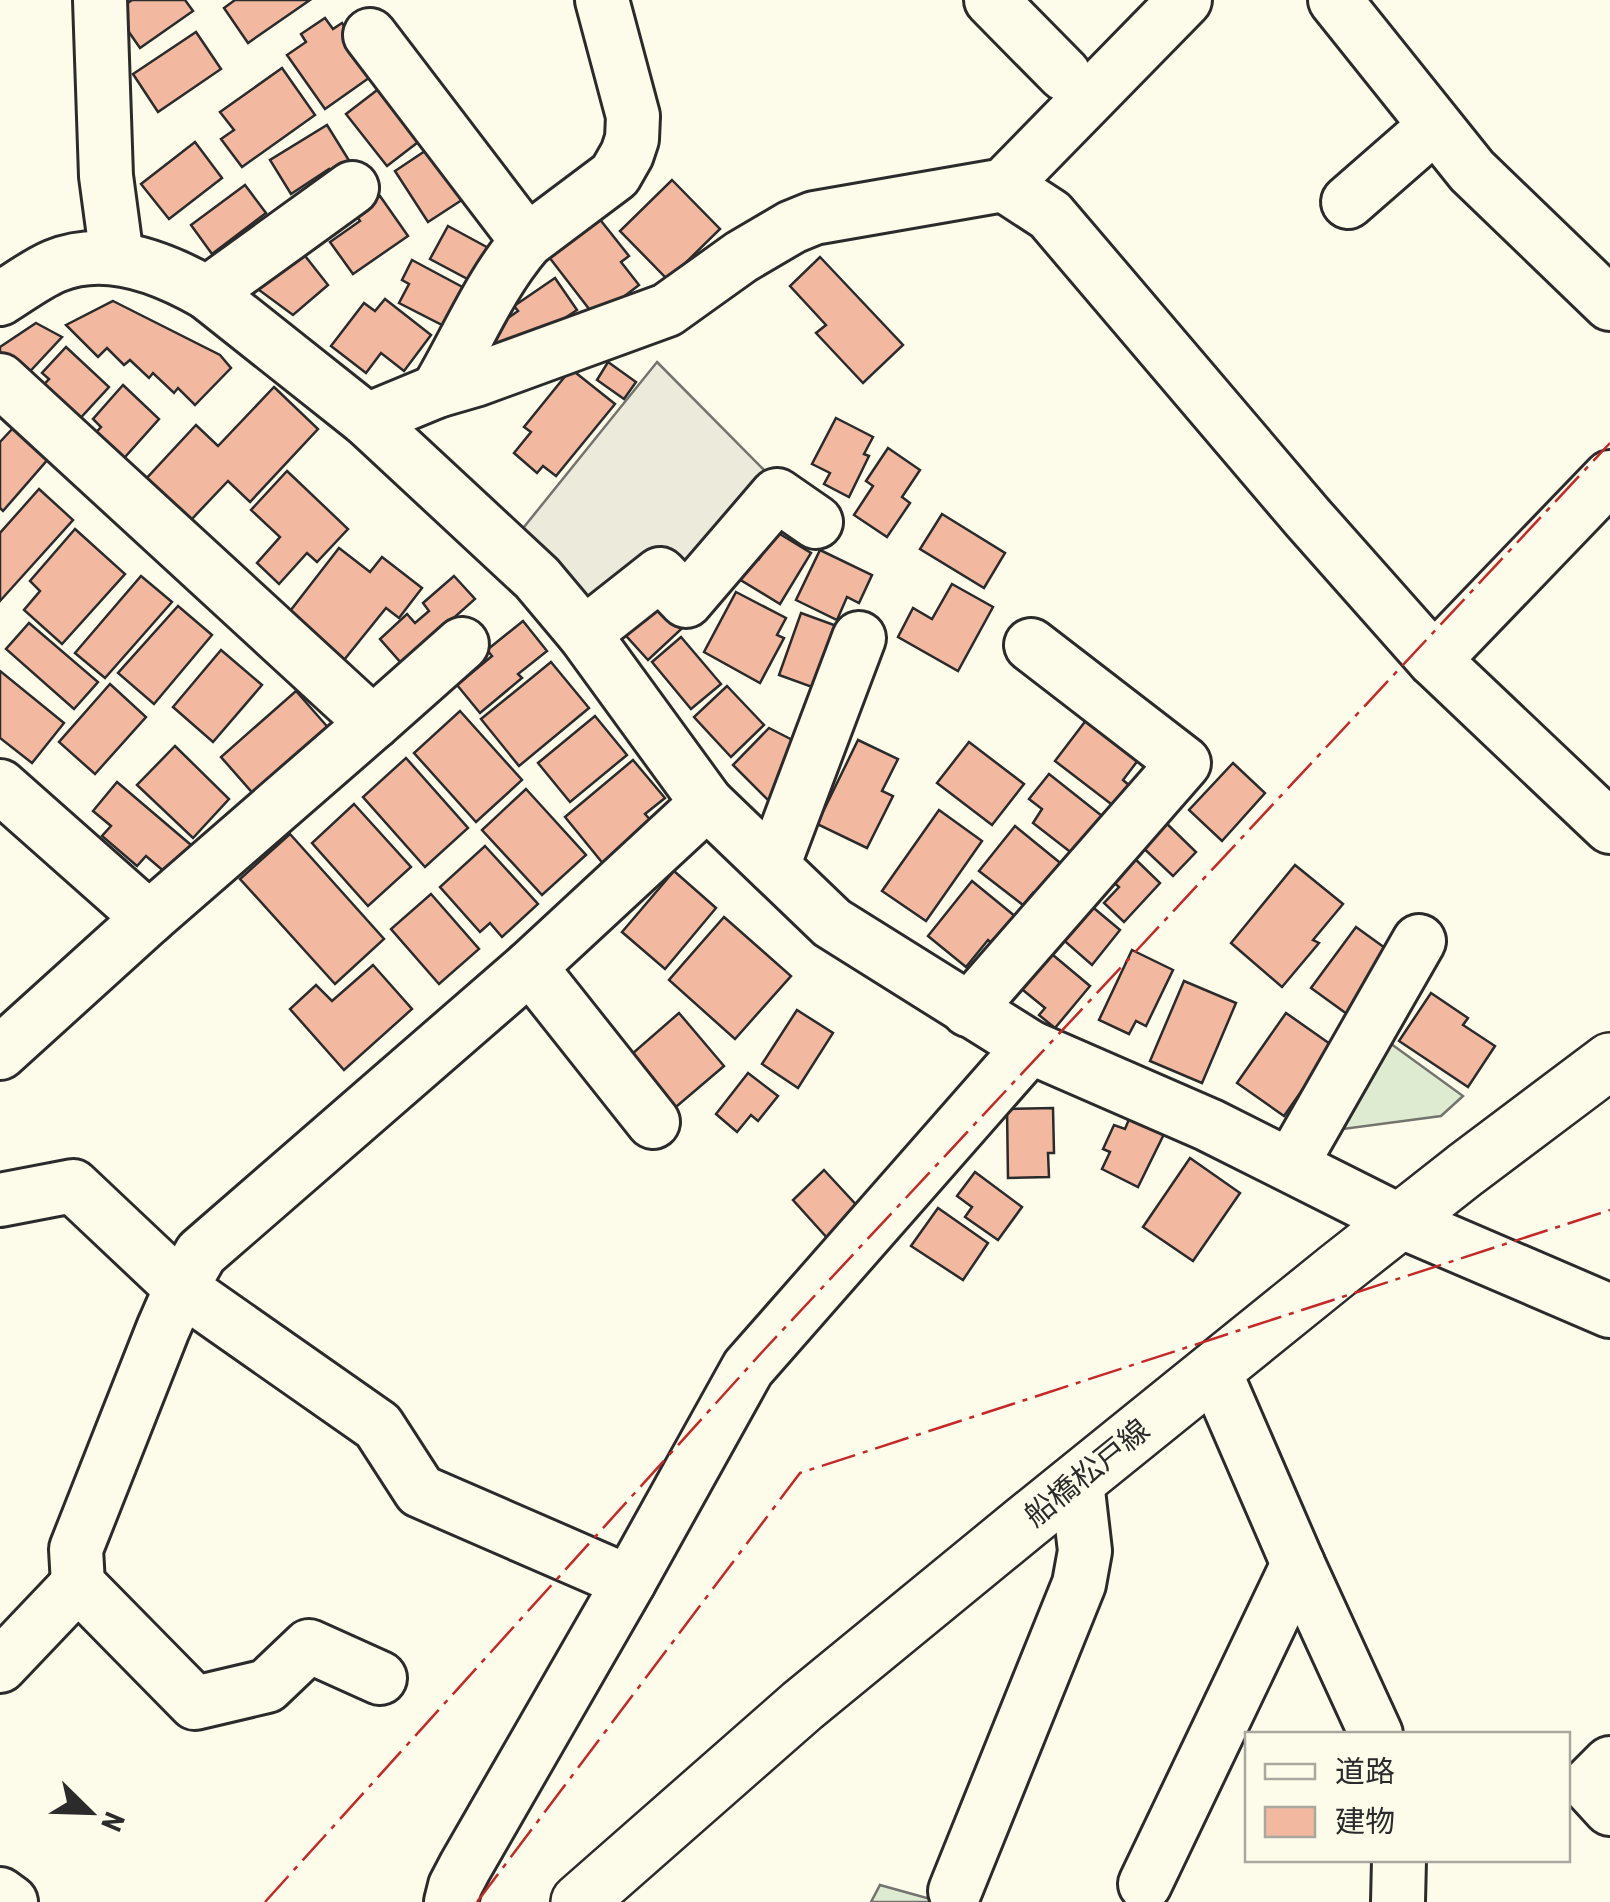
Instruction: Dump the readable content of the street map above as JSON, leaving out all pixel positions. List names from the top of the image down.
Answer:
{
  "streets": {
    "main road": ["船橋松戸線"]
  },
  "legend": ["道路", "建物"],
  "north": "bottom right"
}
